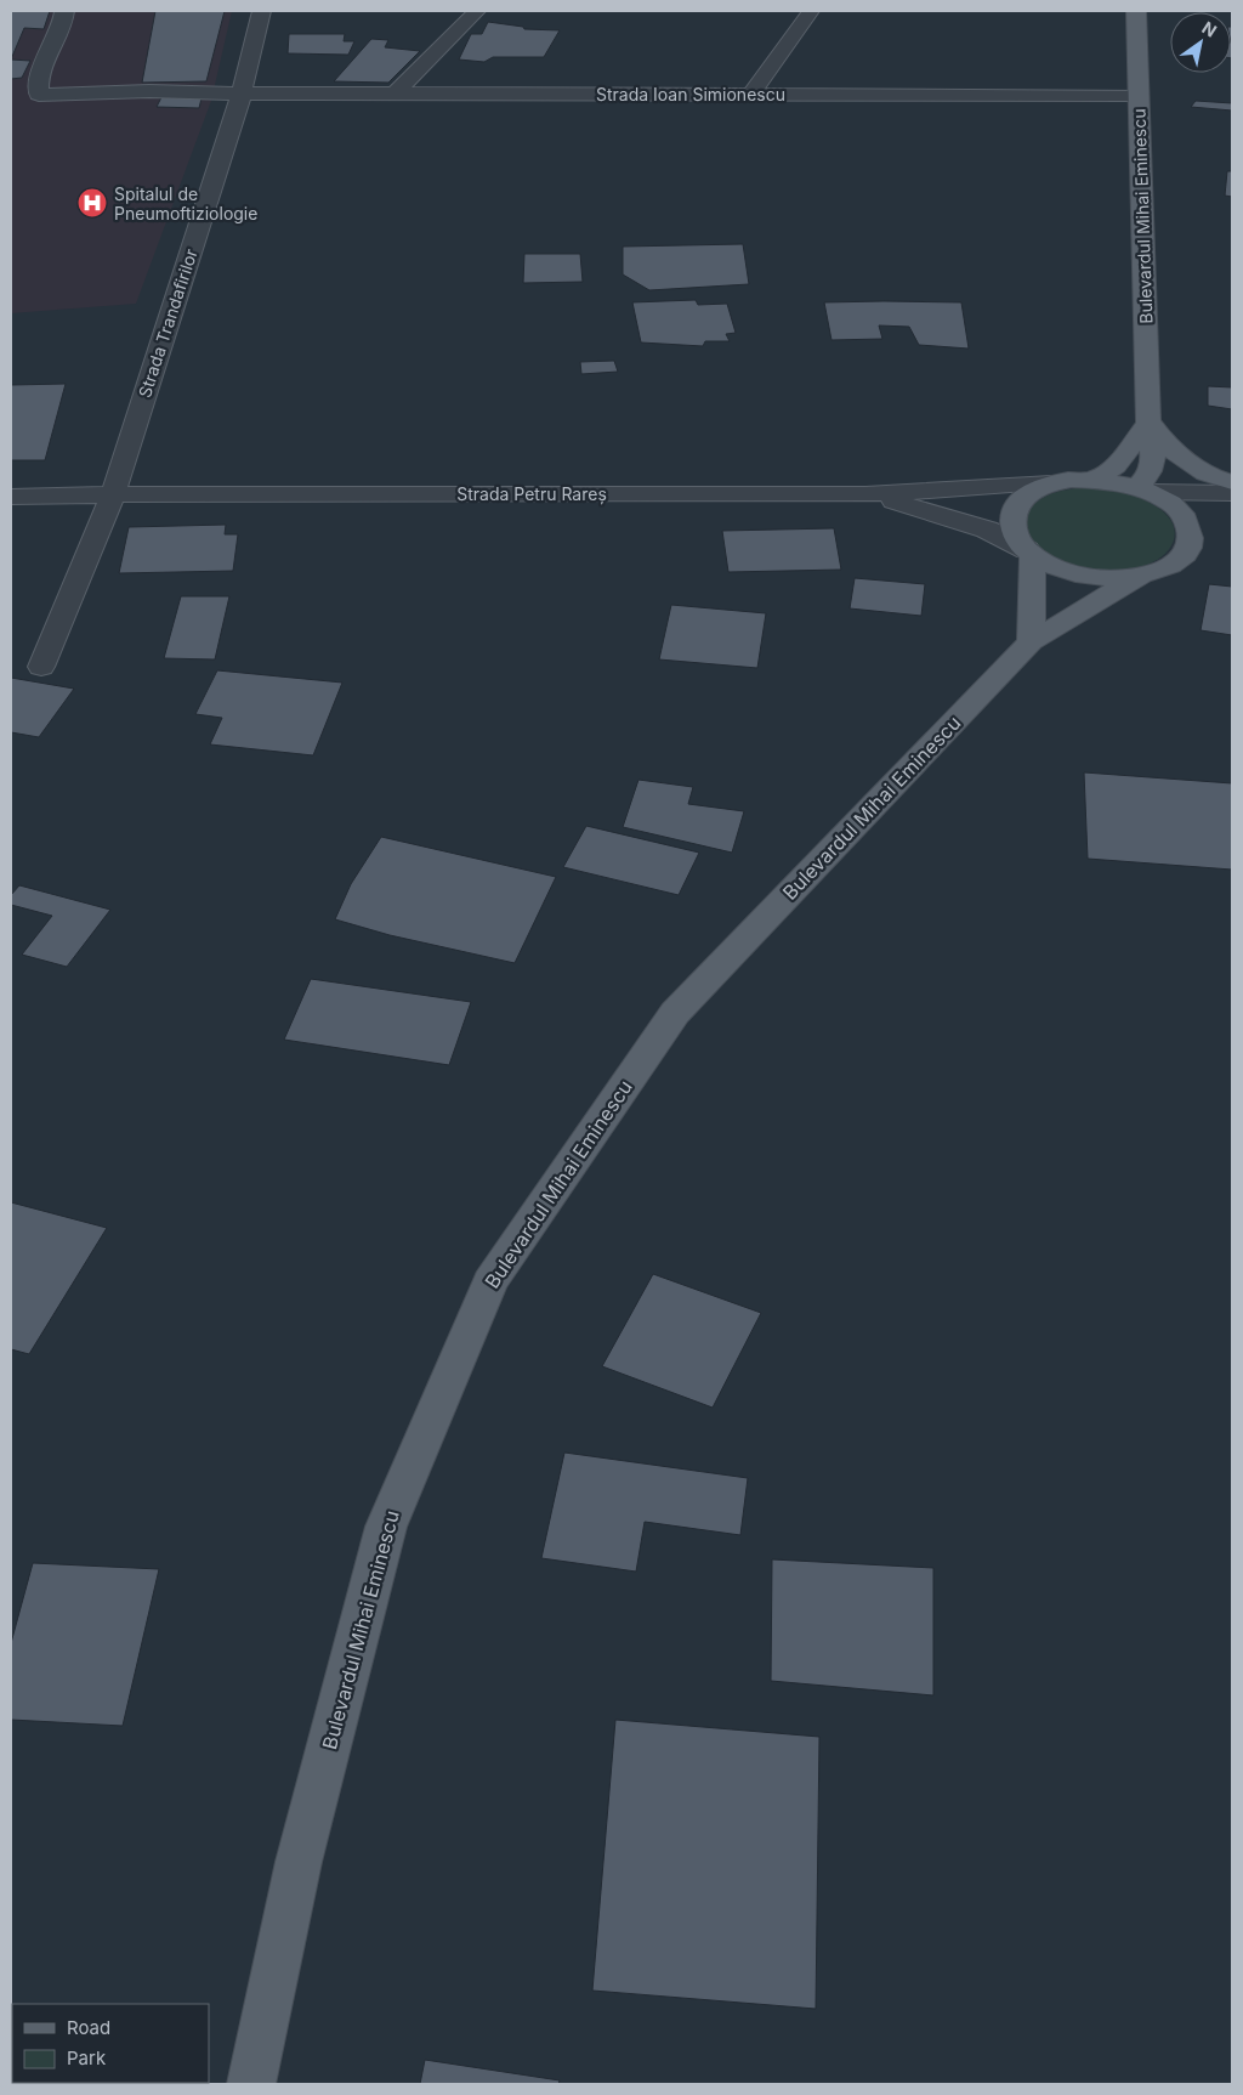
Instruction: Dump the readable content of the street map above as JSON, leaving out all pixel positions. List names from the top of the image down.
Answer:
{
  "streets": {
    "main road": ["Bulevardul Mihai Eminescu"],
    "street": ["Strada Ioan Simionescu", "Strada Trandafirilor", "Strada Petru Rareș"]
  },
  "crossings": [
    ["Strada Ioan Simionescu", "Bulevardul Mihai Eminescu"],
    ["Strada Ioan Simionescu", "Strada Trandafirilor"],
    ["Strada Trandafirilor", "Strada Petru Rareș"]
  ],
  "places": {
    "hospital": ["Spitalul de Pneumoftiziologie"]
  },
  "legend": ["Road", "Park"],
  "north": "top right"
}
